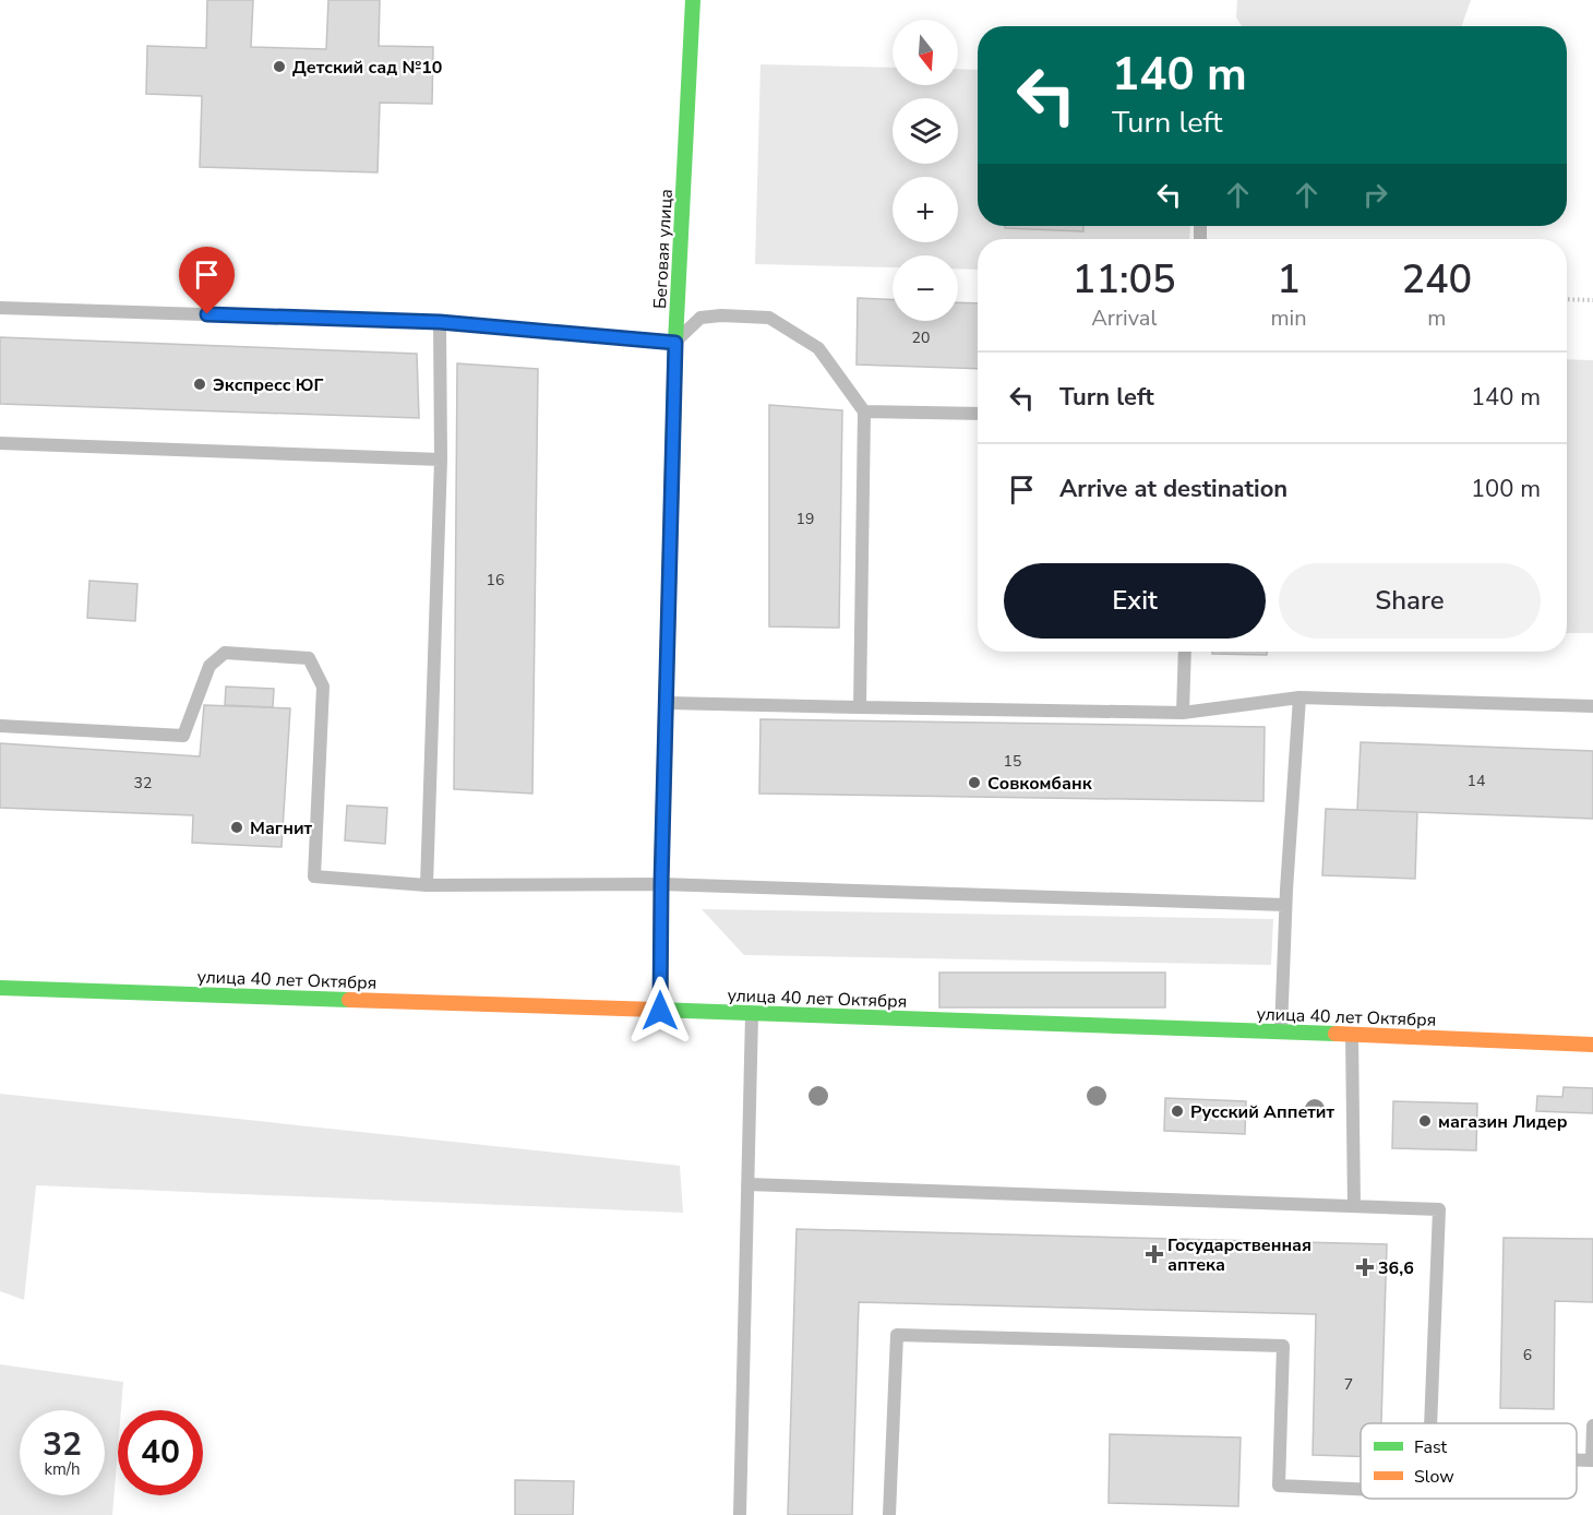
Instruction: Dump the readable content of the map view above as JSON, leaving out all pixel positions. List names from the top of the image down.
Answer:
{
  "streets": {
    "street": ["Беговая улица", "улица 40 лет Октября"]
  },
  "crossings": [
    ["Беговая улица", "улица 40 лет Октября"]
  ],
  "places": {
    "other": [
      "Детский сад №10",
      "Экспресс ЮГ",
      "Совкомбанк",
      "Магнит",
      "Русский Аппетит",
      "магазин Лидер"
    ],
    "health": ["Государственная аптека", "36,6"]
  },
  "house_numbers": [
    "20",
    "19",
    "16",
    "15",
    "14",
    "32",
    "6",
    "7"
  ],
  "legend": ["Fast", "Slow"],
  "north": "bottom",
  "page": {
    "map_buttons": ["+", "−"],
    "turn": ["140 m", "Turn left"],
    "eta": [
      "11:05",
      "Arrival",
      "1",
      "min",
      "240",
      "m"
    ],
    "list": [
      {
        "name": "Turn left",
        "value": "140 m"
      },
      {
        "name": "Arrive at destination",
        "value": "100 m"
      }
    ],
    "buttons": ["Exit", "Share"],
    "speed": "32 km/h",
    "limit": "40"
  }
}
